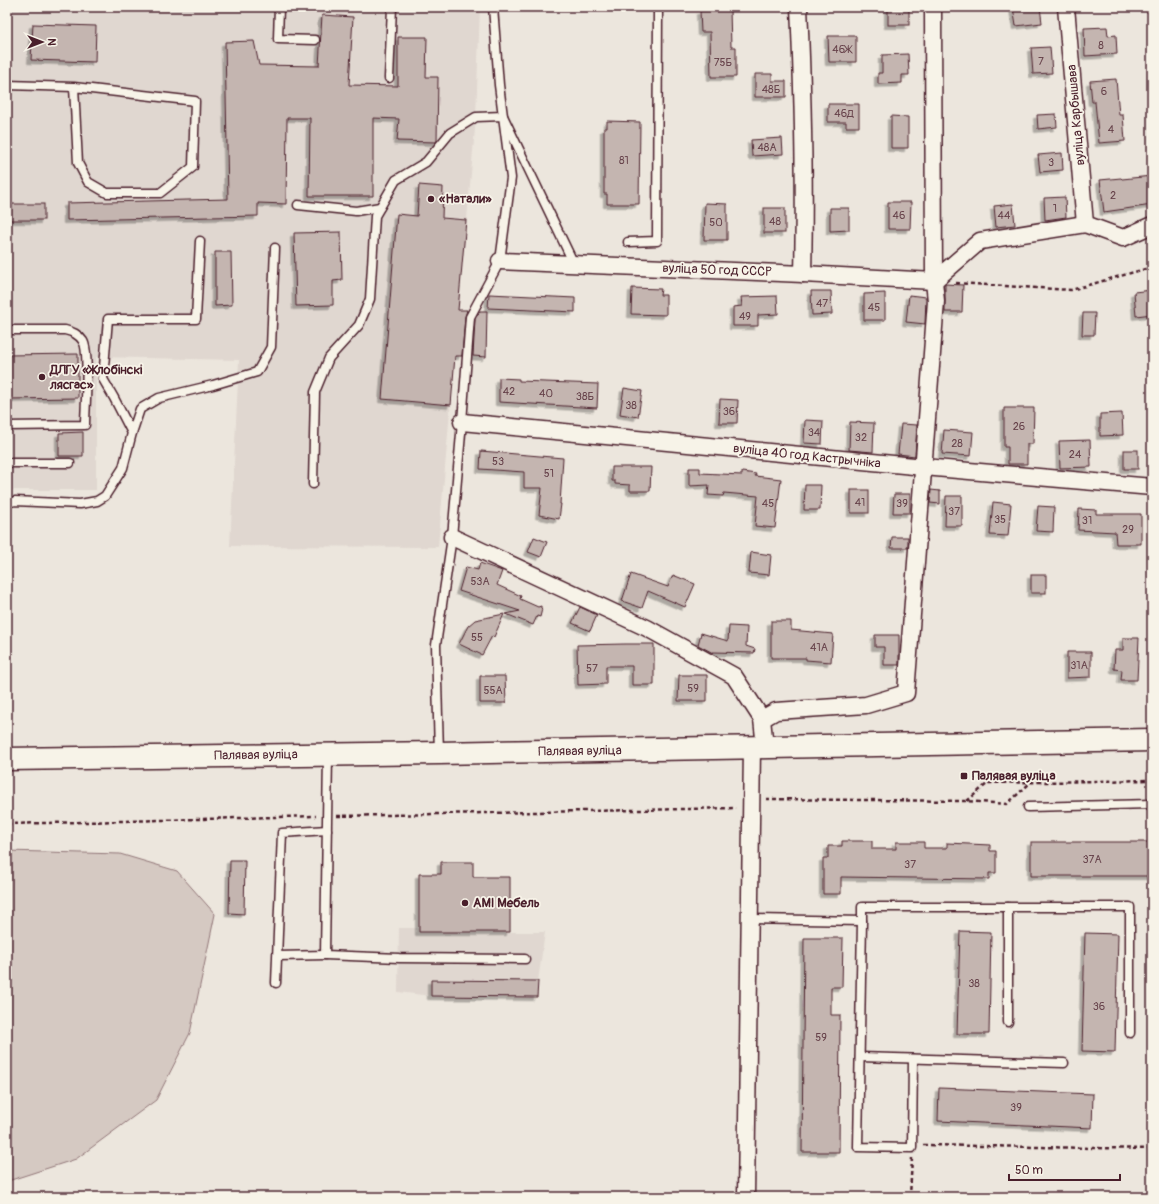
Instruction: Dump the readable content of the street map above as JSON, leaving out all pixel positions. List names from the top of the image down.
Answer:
{
  "streets": {
    "street": [
      "вуліца Карбышава",
      "вуліца 50 год СССР",
      "вуліца 40 год Кастрычніка",
      "Палявая вуліца"
    ]
  },
  "places": {
    "other": ["«Натали»", "ДЛГУ «Жлобінскі лясгас»", "AMI Мебель"],
    "transit": ["Палявая вуліца"]
  },
  "house_numbers": [
    "8",
    "46Ж",
    "7",
    "75Б",
    "48Б",
    "6",
    "46Д",
    "4",
    "48А",
    "81",
    "3",
    "2",
    "1",
    "46",
    "44",
    "48",
    "50",
    "47",
    "45",
    "49",
    "42",
    "40",
    "38Б",
    "38",
    "36",
    "26",
    "34",
    "32",
    "28",
    "24",
    "53",
    "51",
    "41",
    "45",
    "39",
    "37",
    "35",
    "31",
    "29",
    "53А",
    "55",
    "41А",
    "31А",
    "57",
    "59",
    "55А",
    "37А",
    "37",
    "38",
    "36",
    "59",
    "39"
  ],
  "scale_bar": "50 m",
  "north": "right"
}
